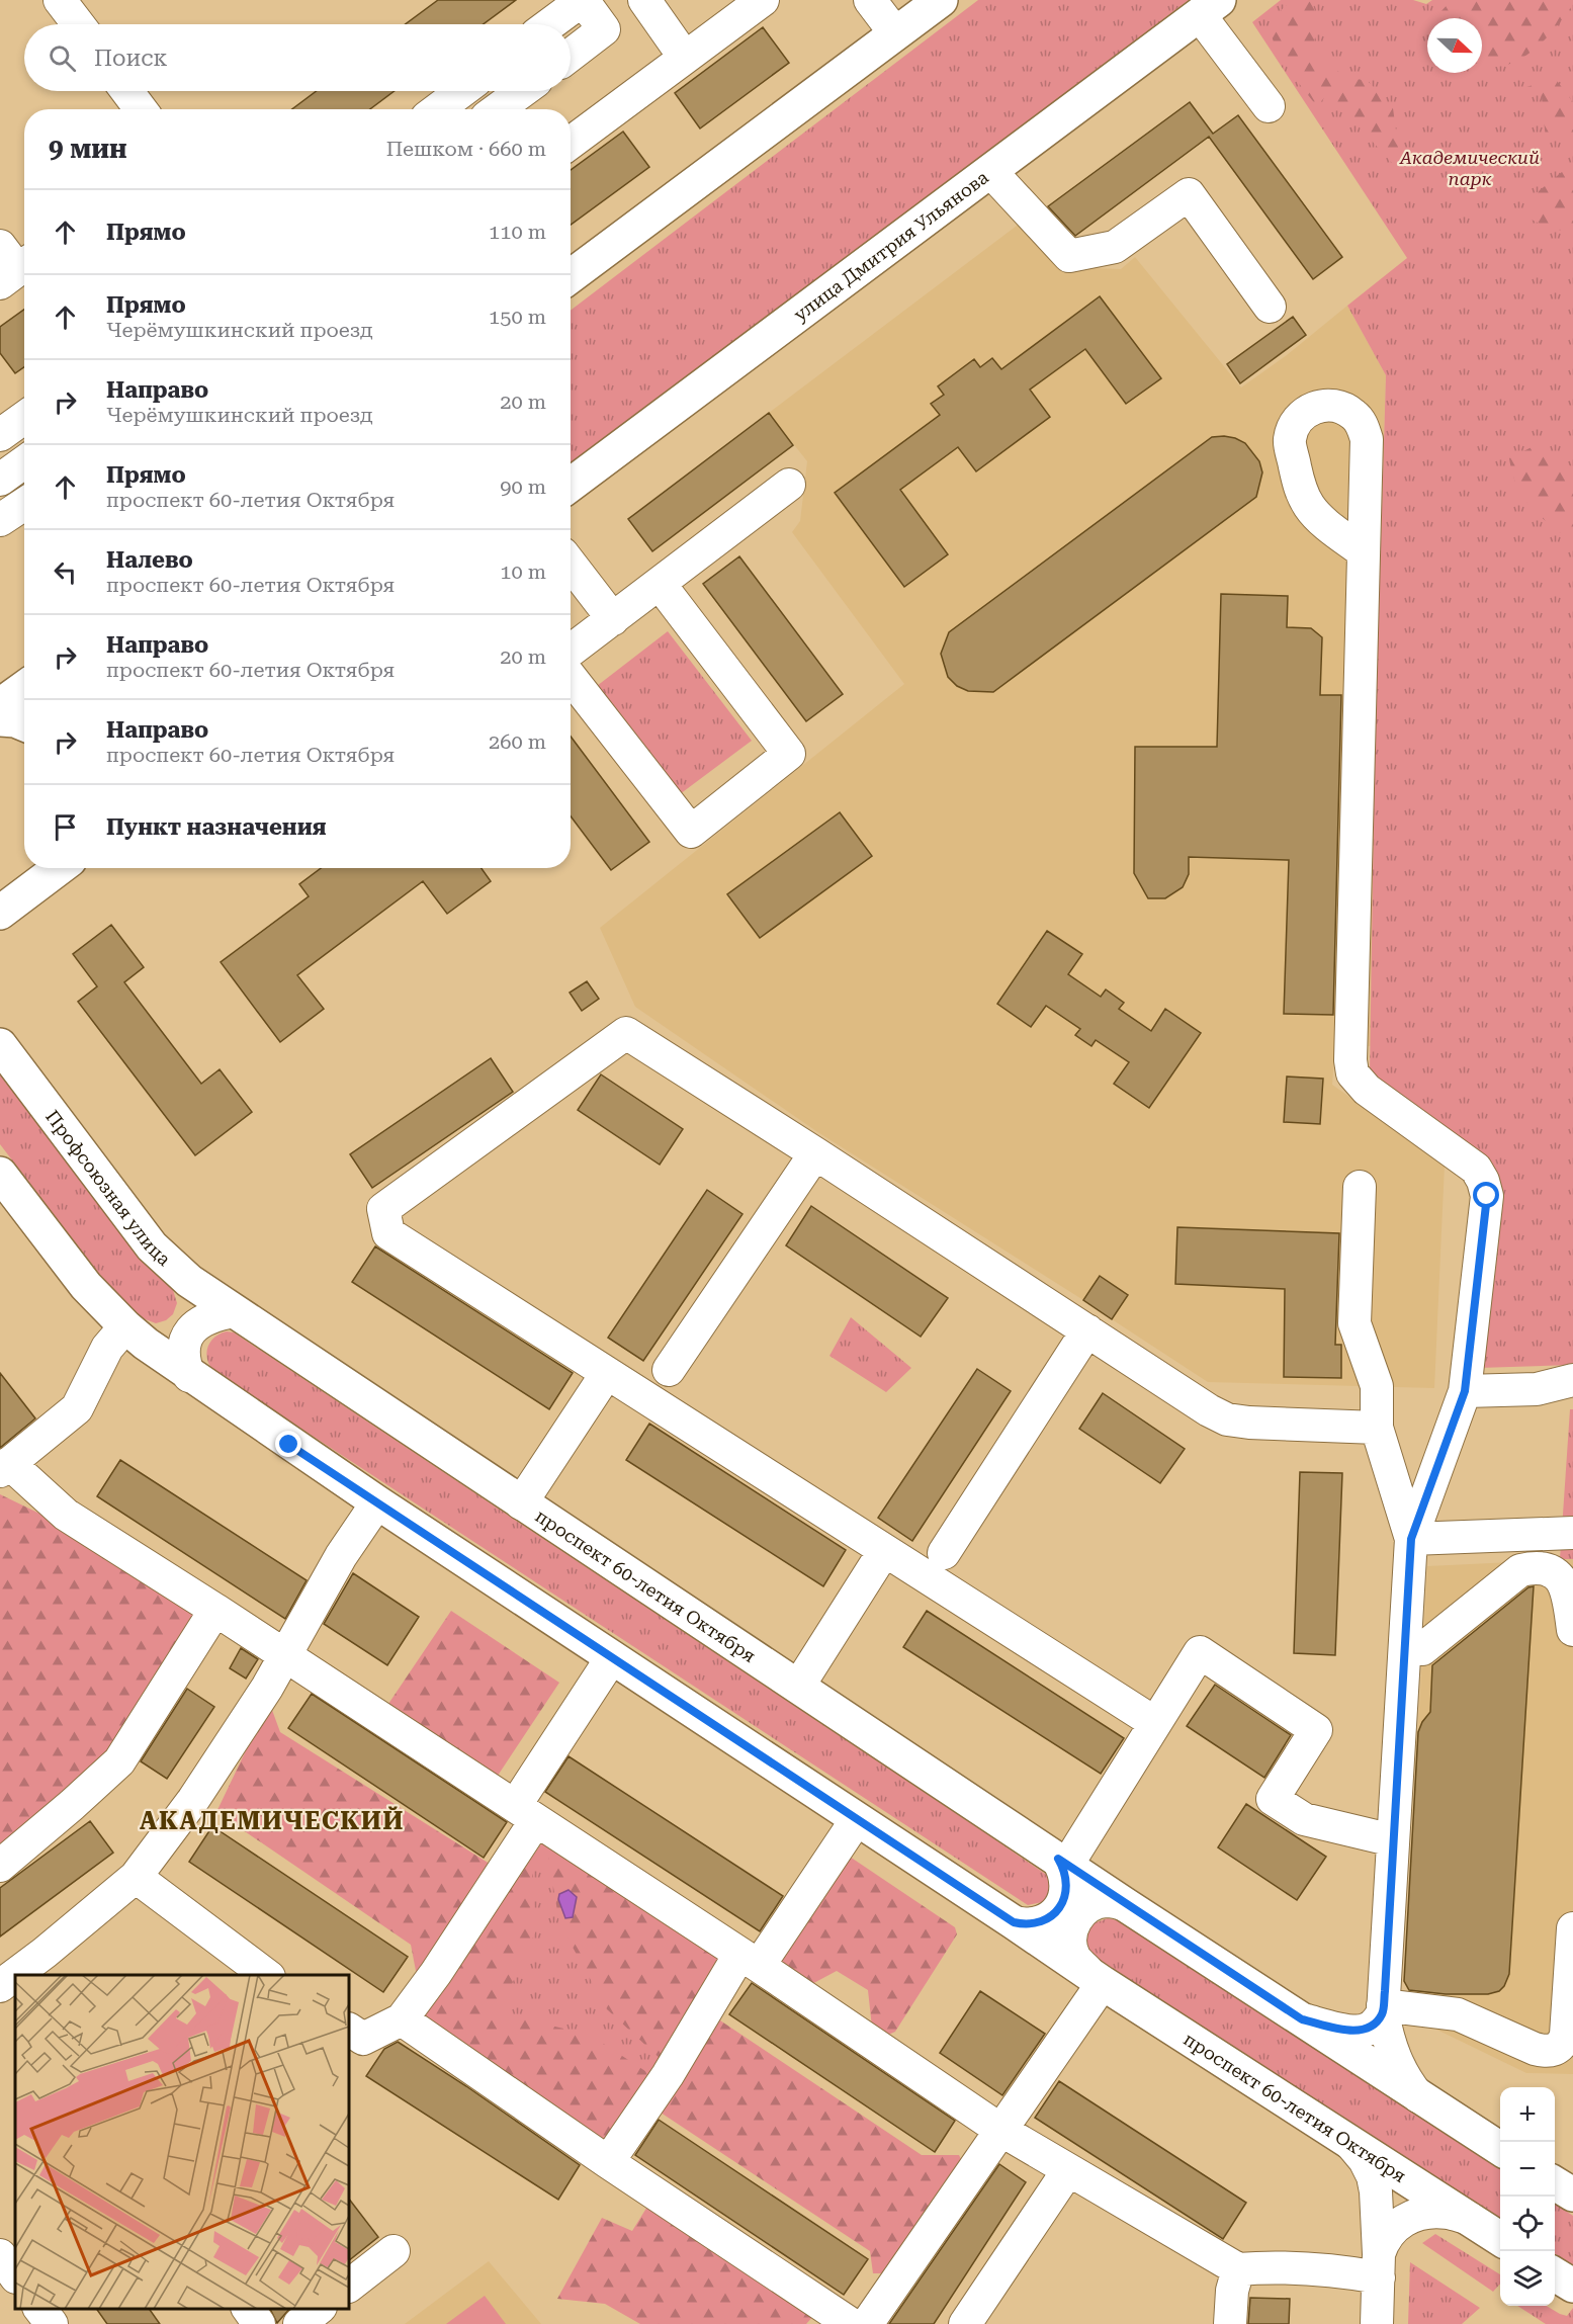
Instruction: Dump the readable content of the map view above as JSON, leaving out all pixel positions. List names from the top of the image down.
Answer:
{
  "streets": {
    "main road": ["улица Дмитрия Ульянова", "Профсоюзная улица", "проспект 60-летия Октября"]
  },
  "crossings": [
    ["Профсоюзная улица", "проспект 60-летия Октября"]
  ],
  "districts": ["АКАДЕМИЧЕСКИЙ"],
  "parks": ["Академический парк"],
  "north": "right",
  "page": {
    "search": "Поиск",
    "heading": ["9 мин", "Пешком · 660 m"],
    "list": [
      ["Прямо", "110 m"],
      ["Прямо", "Черёмушкинский проезд", "150 m"],
      ["Направо", "Черёмушкинский проезд", "20 m"],
      ["Прямо", "проспект 60-летия Октября", "90 m"],
      ["Налево", "проспект 60-летия Октября", "10 m"],
      ["Направо", "проспект 60-летия Октября", "20 m"],
      ["Направо", "проспект 60-летия Октября", "260 m"],
      "Пункт назначения"
    ],
    "map_buttons": ["+", "−"]
  }
}
